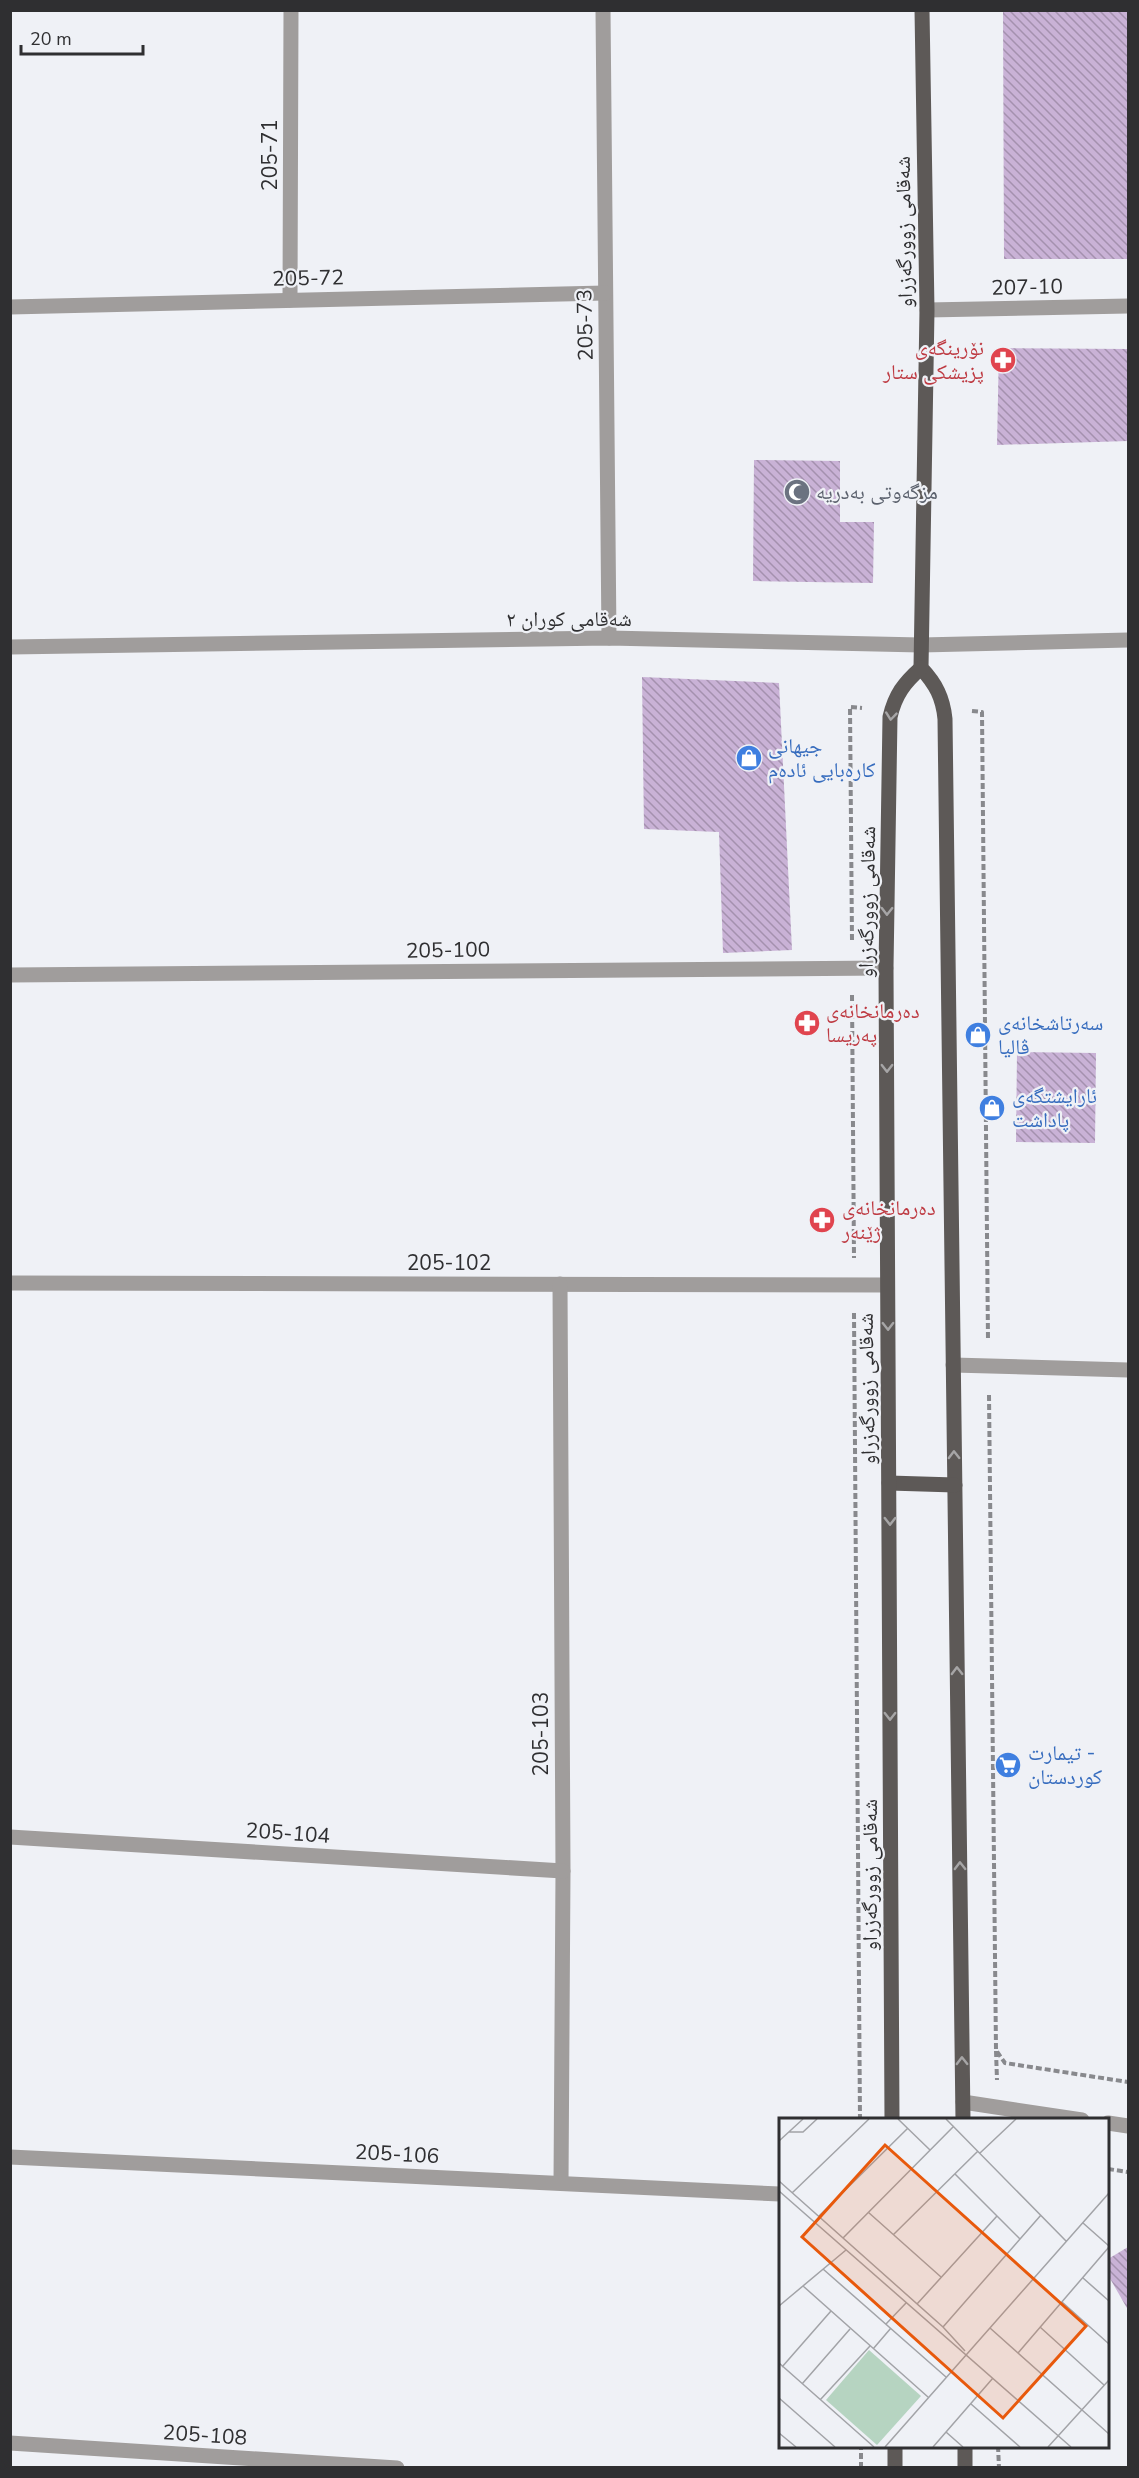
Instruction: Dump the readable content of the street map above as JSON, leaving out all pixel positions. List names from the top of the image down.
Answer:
{
  "streets": {
    "main road": ["شەقامی زوورگەزراو"],
    "street": [
      "205-71",
      "205-72",
      "207-10",
      "205-73",
      "شەقامی کوران ٢",
      "205-100",
      "205-102",
      "205-103",
      "205-104",
      "205-106",
      "205-108"
    ]
  },
  "crossings": [
    ["205-71", "205-72"],
    ["شەقامی زوورگەزراو", "207-10"],
    ["شەقامی زوورگەزراو", "شەقامی کوران ٢"],
    ["شەقامی زوورگەزراو", "205-100"],
    ["شەقامی زوورگەزراو", "205-102"],
    ["205-72", "205-73"],
    ["205-73", "شەقامی کوران ٢"],
    ["205-102", "205-103"],
    ["205-103", "205-104"],
    ["205-103", "205-106"]
  ],
  "places": {
    "pharmacy": ["نۆرینگەی پزیشکی ستار", "دەرمانخانەی پەریسا", "دەرمانخانەی ژێنەر"],
    "mosque": ["مزگه‌وتی به‌دریه"],
    "shop": ["جیهانی کارەبایی ئادەم", "سەرتاشخانەی ڤالیا", "ئارایشتگەی پاداشت"],
    "supermarket": ["تیمارت - کوردستان"]
  },
  "scale_bar": "20 m"
}
